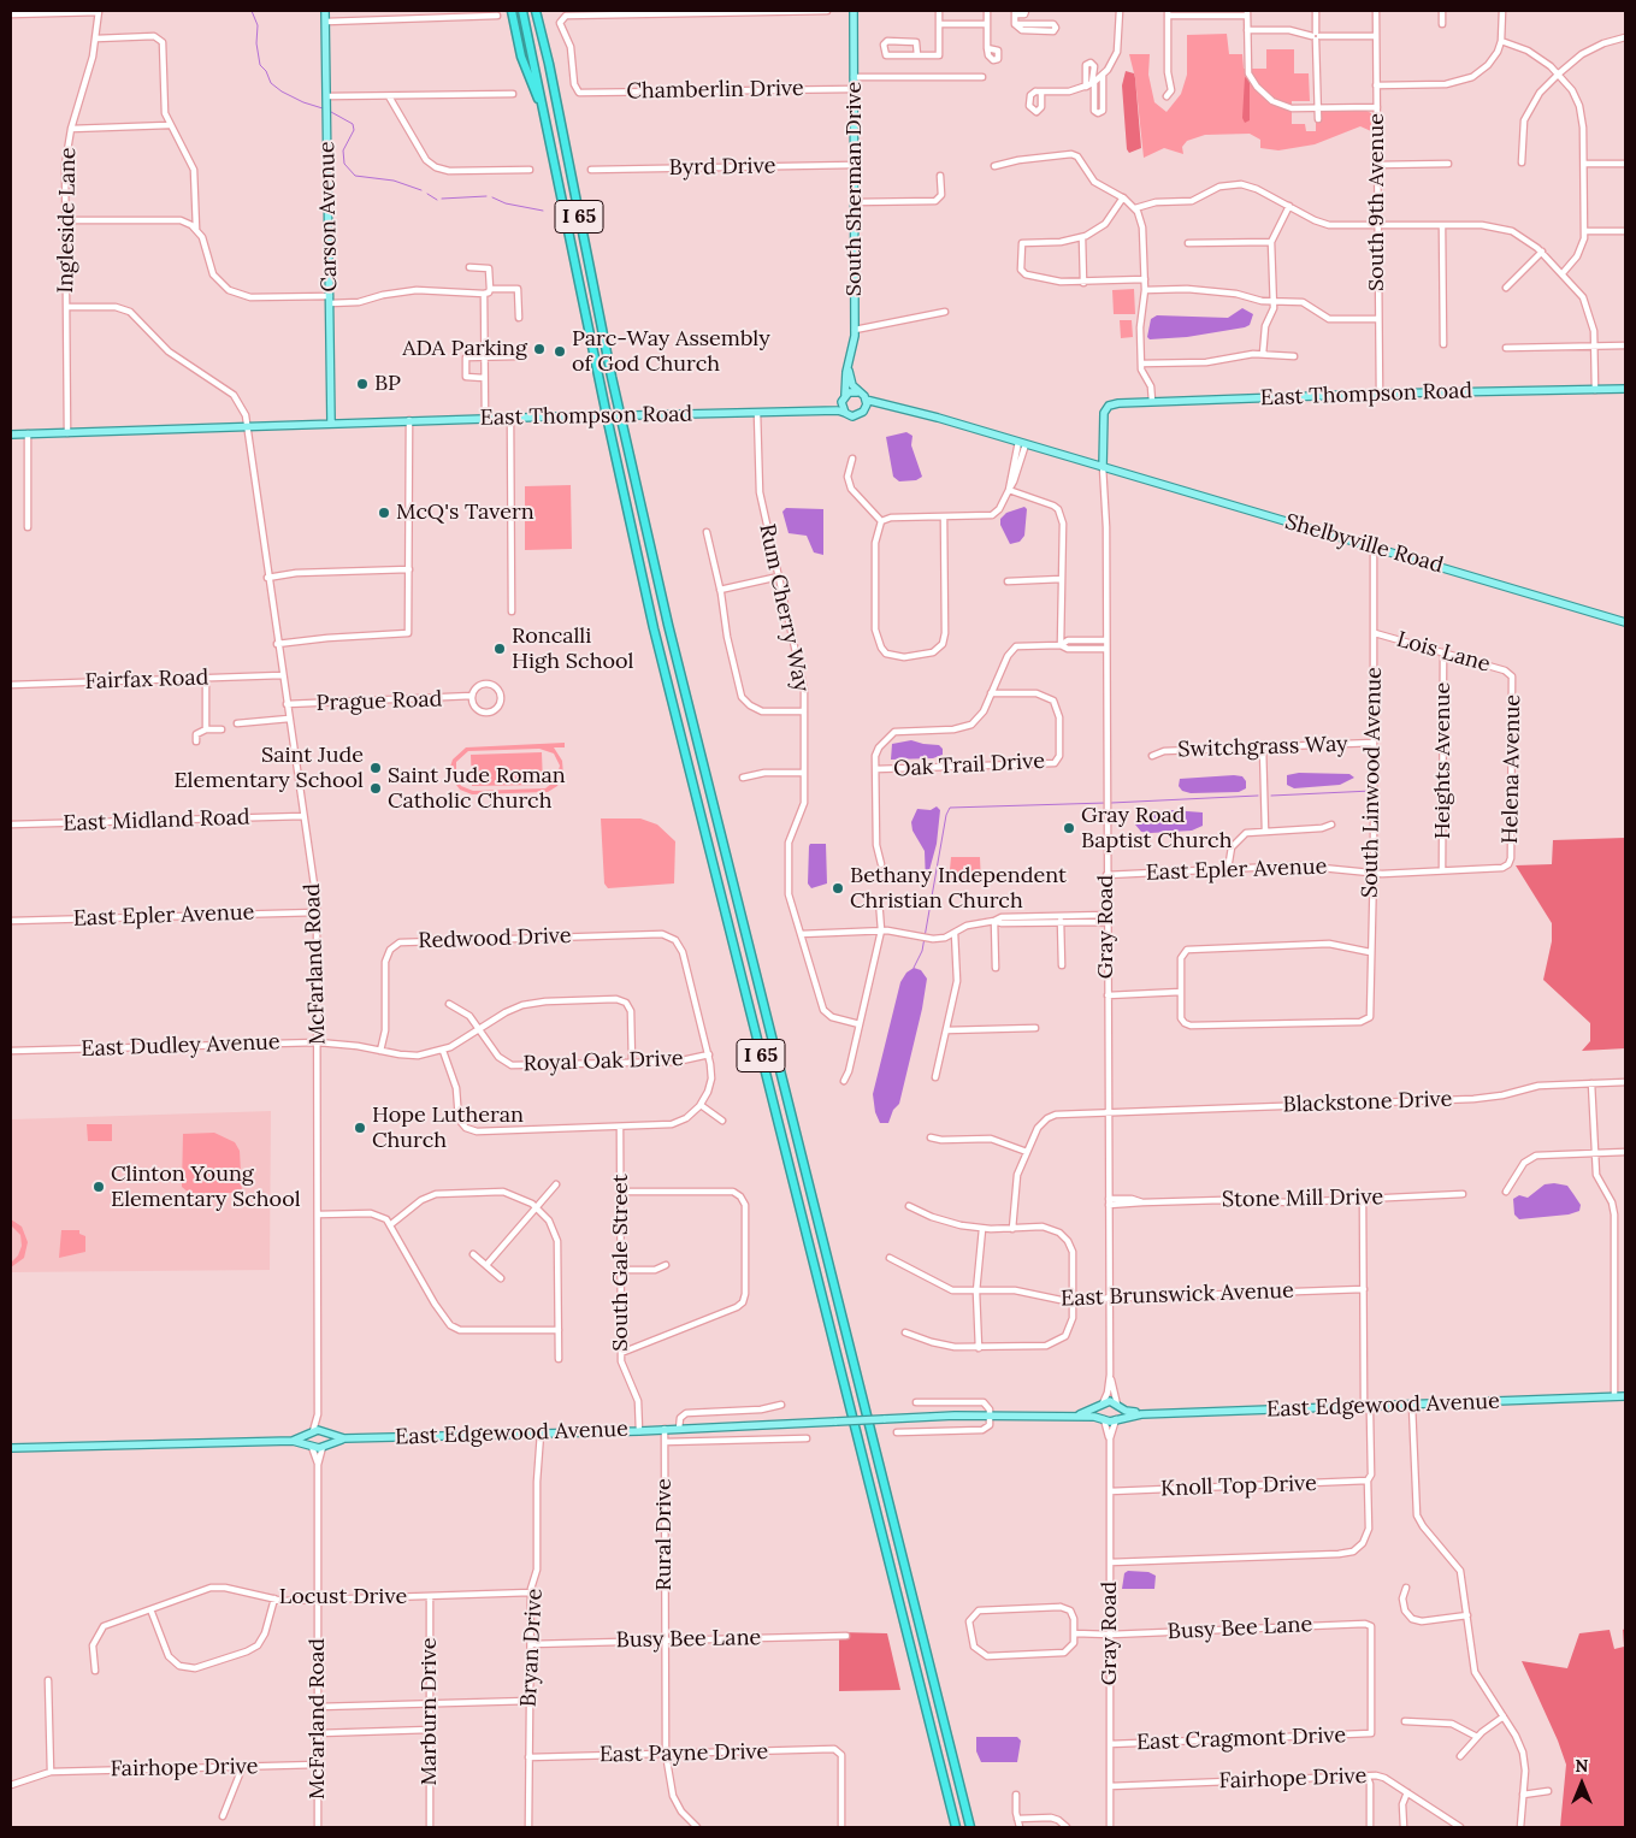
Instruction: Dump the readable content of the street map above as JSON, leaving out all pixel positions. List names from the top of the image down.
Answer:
{
  "streets": {
    "highway": ["I 65"],
    "main road": [
      "South Sherman Drive",
      "Carson Avenue",
      "East Thompson Road",
      "Shelbyville Road",
      "Gray Road",
      "East Edgewood Avenue"
    ],
    "street": [
      "Chamberlin Drive",
      "Byrd Drive",
      "South 9th Avenue",
      "Ingleside Lane",
      "Rum Cherry Way",
      "Lois Lane",
      "Fairfax Road",
      "Prague Road",
      "Switchgrass Way",
      "Heights Avenue",
      "Oak Trail Drive",
      "Helena Avenue",
      "South Linwood Avenue",
      "East Midland Road",
      "East Epler Avenue",
      "Redwood Drive",
      "McFarland Road",
      "East Dudley Avenue",
      "Royal Oak Drive",
      "Blackstone Drive",
      "Stone Mill Drive",
      "South Gale Street",
      "East Brunswick Avenue",
      "Knoll Top Drive",
      "Rural Drive",
      "Locust Drive",
      "Busy Bee Lane",
      "Bryan Drive",
      "Marburn Drive",
      "East Cragmont Drive",
      "East Payne Drive",
      "Fairhope Drive"
    ]
  },
  "crossings": [
    ["Chamberlin Drive", "South Sherman Drive"],
    ["Byrd Drive", "South Sherman Drive"],
    ["South Sherman Drive", "East Thompson Road"],
    ["South 9th Avenue", "East Thompson Road"],
    ["Carson Avenue", "East Thompson Road"],
    ["Ingleside Lane", "McFarland Road"],
    ["East Thompson Road", "Rum Cherry Way"],
    ["East Thompson Road", "Gray Road"],
    ["Shelbyville Road", "South Linwood Avenue"],
    ["Shelbyville Road", "Gray Road"],
    ["Lois Lane", "Heights Avenue"],
    ["Lois Lane", "Helena Avenue"],
    ["Lois Lane", "South Linwood Avenue"],
    ["Fairfax Road", "McFarland Road"],
    ["Prague Road", "McFarland Road"],
    ["Switchgrass Way", "South Linwood Avenue"],
    ["Heights Avenue", "East Epler Avenue"],
    ["Helena Avenue", "East Epler Avenue"],
    ["South Linwood Avenue", "East Epler Avenue"],
    ["East Midland Road", "McFarland Road"],
    ["East Epler Avenue", "Gray Road"],
    ["East Epler Avenue", "McFarland Road"],
    ["Gray Road", "Blackstone Drive"],
    ["Gray Road", "Stone Mill Drive"],
    ["Gray Road", "East Brunswick Avenue"],
    ["Gray Road", "East Edgewood Avenue"],
    ["Gray Road", "Knoll Top Drive"],
    ["Gray Road", "Busy Bee Lane"],
    ["Gray Road", "East Cragmont Drive"],
    ["Gray Road", "Fairhope Drive"],
    ["Redwood Drive", "East Dudley Avenue"],
    ["Redwood Drive", "Royal Oak Drive"],
    ["McFarland Road", "East Dudley Avenue"],
    ["McFarland Road", "East Edgewood Avenue"],
    ["McFarland Road", "Locust Drive"],
    ["McFarland Road", "Fairhope Drive"],
    ["East Dudley Avenue", "Royal Oak Drive"],
    ["South Gale Street", "East Edgewood Avenue"],
    ["East Edgewood Avenue", "Rural Drive"],
    ["East Edgewood Avenue", "Bryan Drive"],
    ["Rural Drive", "Busy Bee Lane"],
    ["Rural Drive", "East Payne Drive"],
    ["Locust Drive", "Bryan Drive"],
    ["Locust Drive", "Marburn Drive"],
    ["Busy Bee Lane", "Bryan Drive"],
    ["Busy Bee Lane", "East Cragmont Drive"],
    ["Bryan Drive", "East Payne Drive"]
  ],
  "places": [
    "ADA Parking",
    "Parc-Way Assembly of God Church",
    "BP",
    "McQ's Tavern",
    "Roncalli High School",
    "Saint Jude Elementary School",
    "Saint Jude Roman Catholic Church",
    "Gray Road Baptist Church",
    "Bethany Independent Christian Church",
    "Hope Lutheran Church",
    "Clinton Young Elementary School"
  ],
  "north": "top"
}
